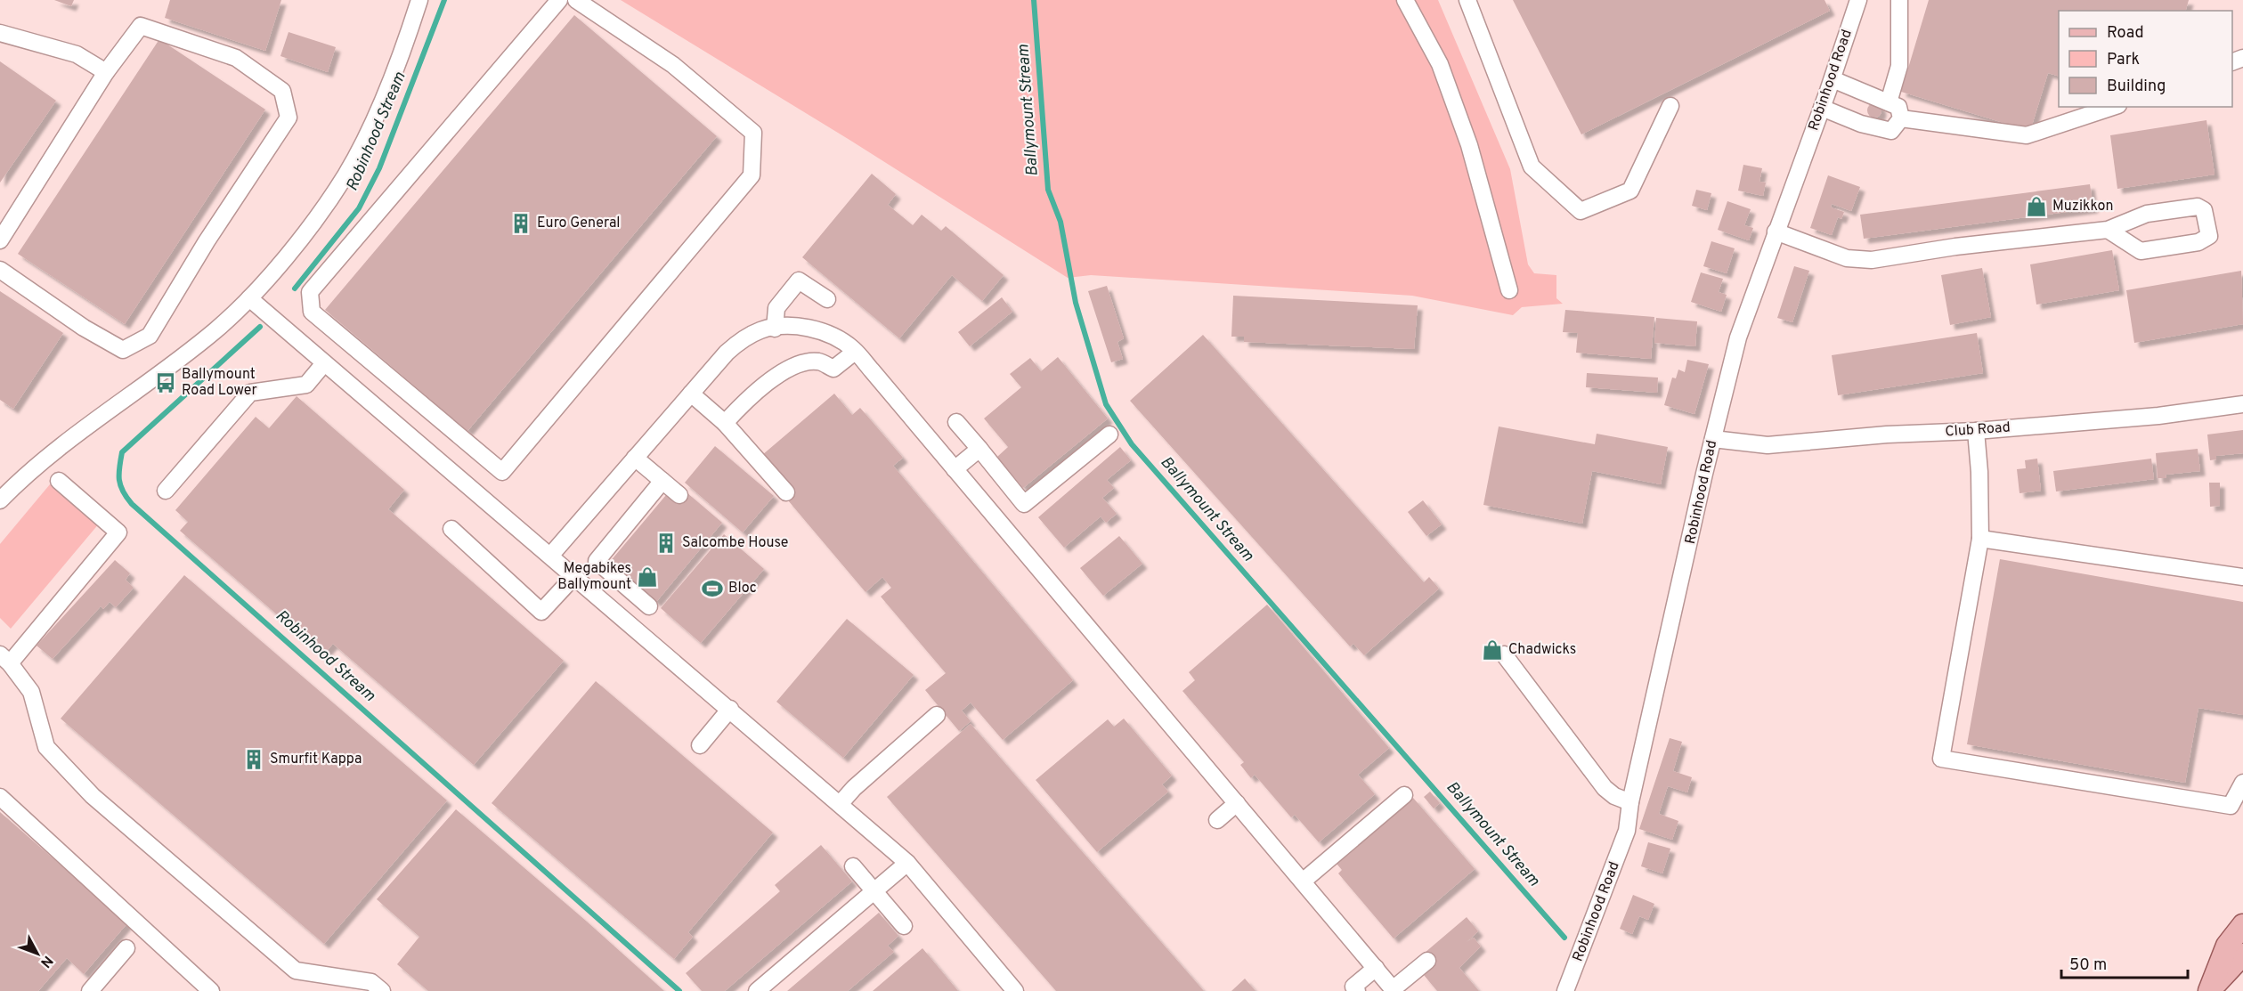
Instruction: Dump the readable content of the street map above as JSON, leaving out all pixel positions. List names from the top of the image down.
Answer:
{
  "streets": {
    "street": ["Robinhood Road", "Club Road"]
  },
  "crossings": [
    ["Robinhood Road", "Club Road"]
  ],
  "water": ["Ballymount Stream", "Robinhood Stream"],
  "places": {
    "shop": ["Muzikkon", "Megabikes Ballymount", "Chadwicks"],
    "building": ["Euro General", "Salcombe House", "Smurfit Kappa"],
    "bus stop": ["Ballymount Road Lower"],
    "sports": ["Bloc"]
  },
  "legend": ["Road", "Park", "Building"],
  "scale_bar": "50 m",
  "north": "bottom right"
}
